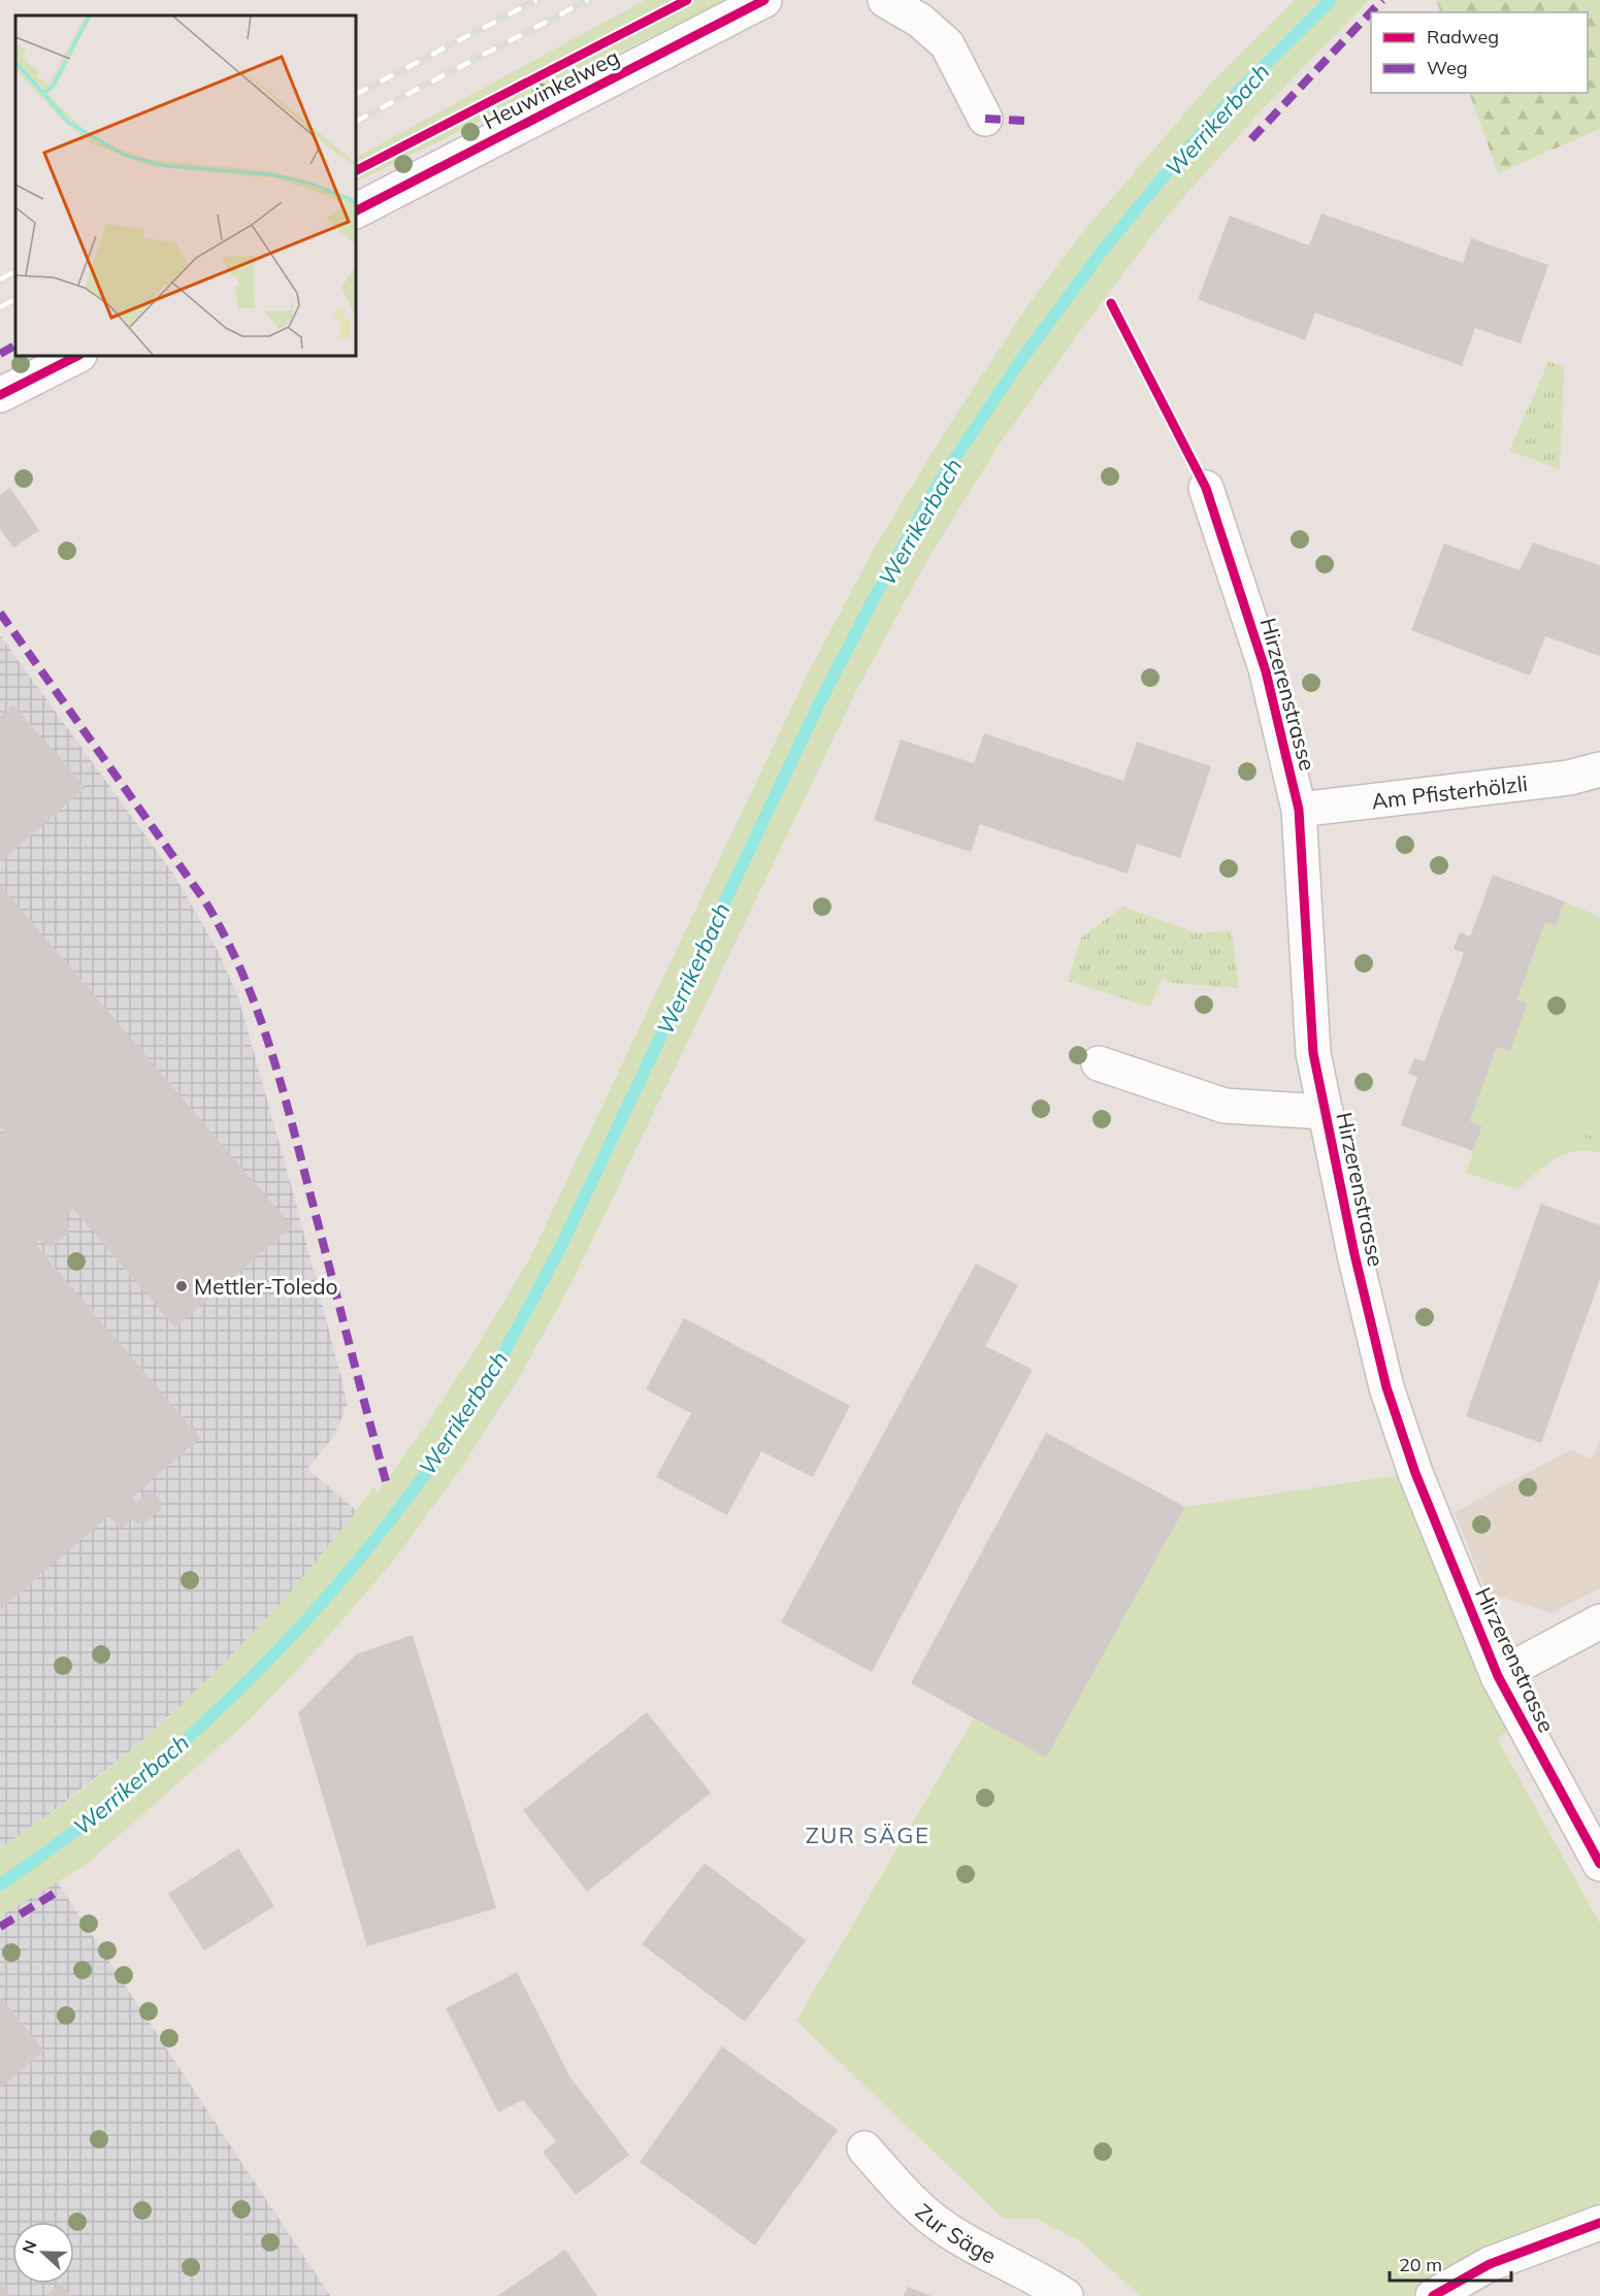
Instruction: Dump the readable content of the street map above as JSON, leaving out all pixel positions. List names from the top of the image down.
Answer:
{
  "streets": {
    "street": [
      "Heuwinkelweg",
      "Hirzerenstrasse",
      "Am Pfisterhölzli",
      "Zur Säge"
    ]
  },
  "crossings": [
    ["Hirzerenstrasse", "Am Pfisterhölzli"]
  ],
  "districts": ["ZUR SÄGE"],
  "water": ["Werrikerbach"],
  "places": ["Mettler-Toledo"],
  "legend": ["Radweg", "Weg"],
  "scale_bar": "20 m",
  "north": "left"
}
